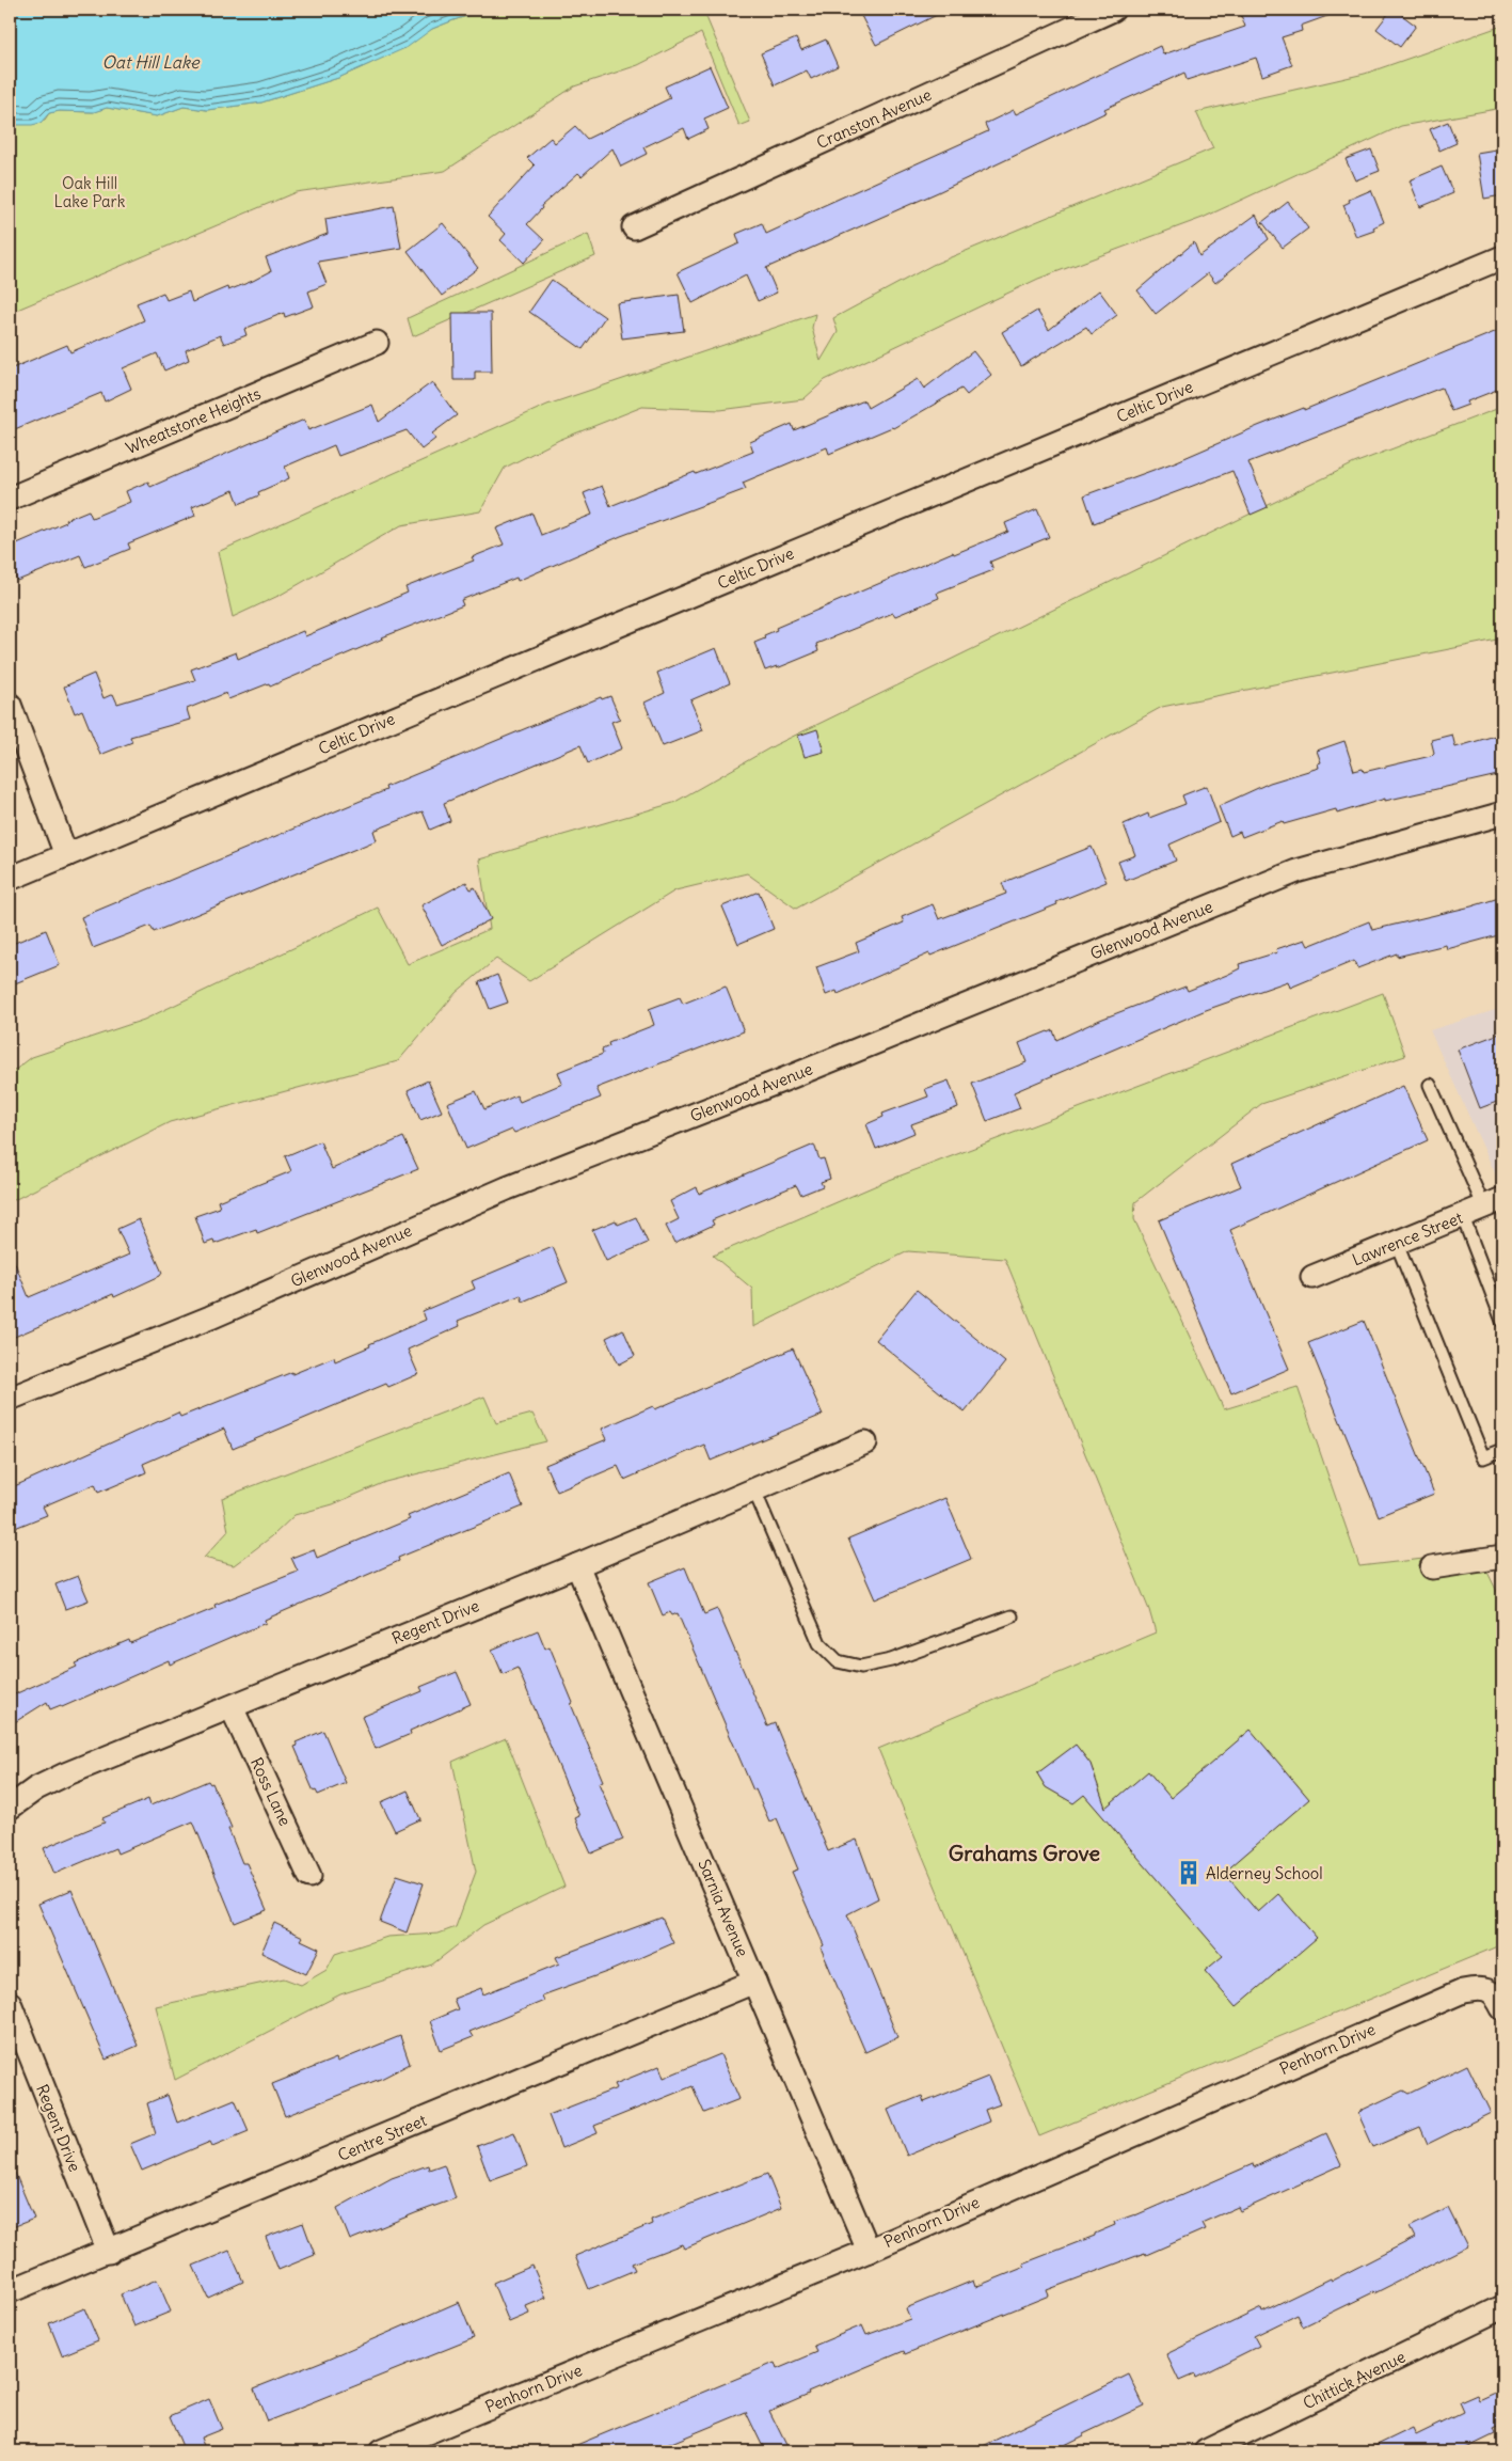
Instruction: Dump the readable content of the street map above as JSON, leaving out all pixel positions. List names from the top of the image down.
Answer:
{
  "streets": {
    "street": [
      "Cranston Avenue",
      "Celtic Drive",
      "Wheatstone Heights",
      "Glenwood Avenue",
      "Lawrence Street",
      "Regent Drive",
      "Ross Lane",
      "Sarnia Avenue",
      "Penhorn Drive",
      "Centre Street",
      "Chittick Avenue"
    ]
  },
  "crossings": [
    ["Regent Drive", "Ross Lane"],
    ["Regent Drive", "Sarnia Avenue"],
    ["Regent Drive", "Centre Street"],
    ["Sarnia Avenue", "Penhorn Drive"],
    ["Sarnia Avenue", "Centre Street"]
  ],
  "districts": ["Grahams Grove"],
  "water": ["Oat Hill Lake"],
  "parks": ["Oak Hill Lake Park"],
  "places": {
    "building": ["Alderney School"]
  }
}
